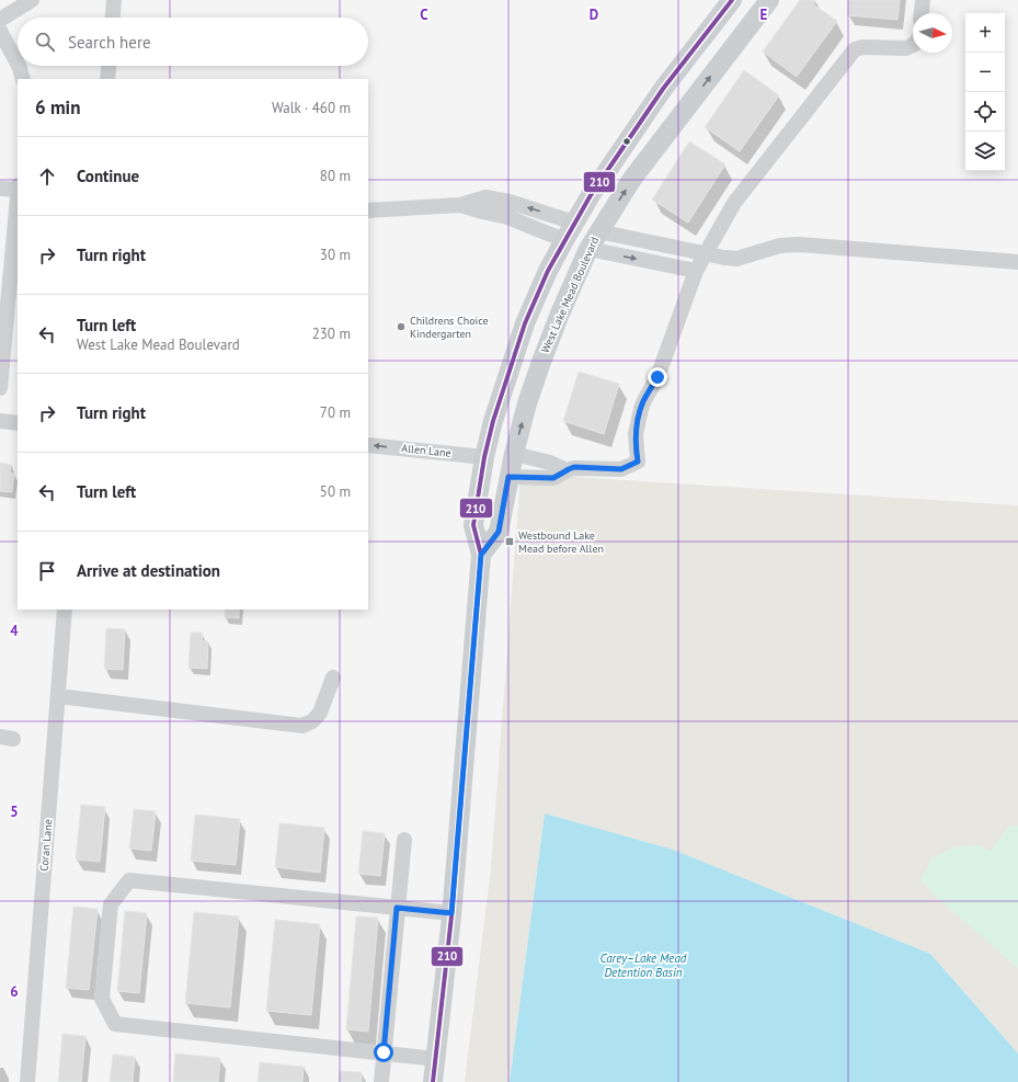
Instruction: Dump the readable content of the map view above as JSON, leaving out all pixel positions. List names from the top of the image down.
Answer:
{
  "streets": {
    "main road": ["West Lake Mead Boulevard"],
    "street": ["Allen Lane", "Coran Lane"]
  },
  "one_way": ["Allen Lane"],
  "water": ["Carey–Lake Mead Detention Basin"],
  "places": {
    "other": ["Childrens Choice Kindergarten"],
    "transit": ["Westbound Lake Mead before Allen"]
  },
  "lines": ["transit line 210"],
  "north": "right",
  "page": {
    "map_buttons": ["+", "−"],
    "search": "Search here",
    "heading": ["6 min", "Walk · 460 m"],
    "list": [
      ["Continue", "80 m"],
      ["Turn right", "30 m"],
      ["Turn left", "West Lake Mead Boulevard", "230 m"],
      ["Turn right", "70 m"],
      ["Turn left", "50 m"],
      "Arrive at destination"
    ]
  },
  "grid": {
    "columns": ["C", "D", "E"],
    "rows": ["4", "5", "6"]
  }
}
